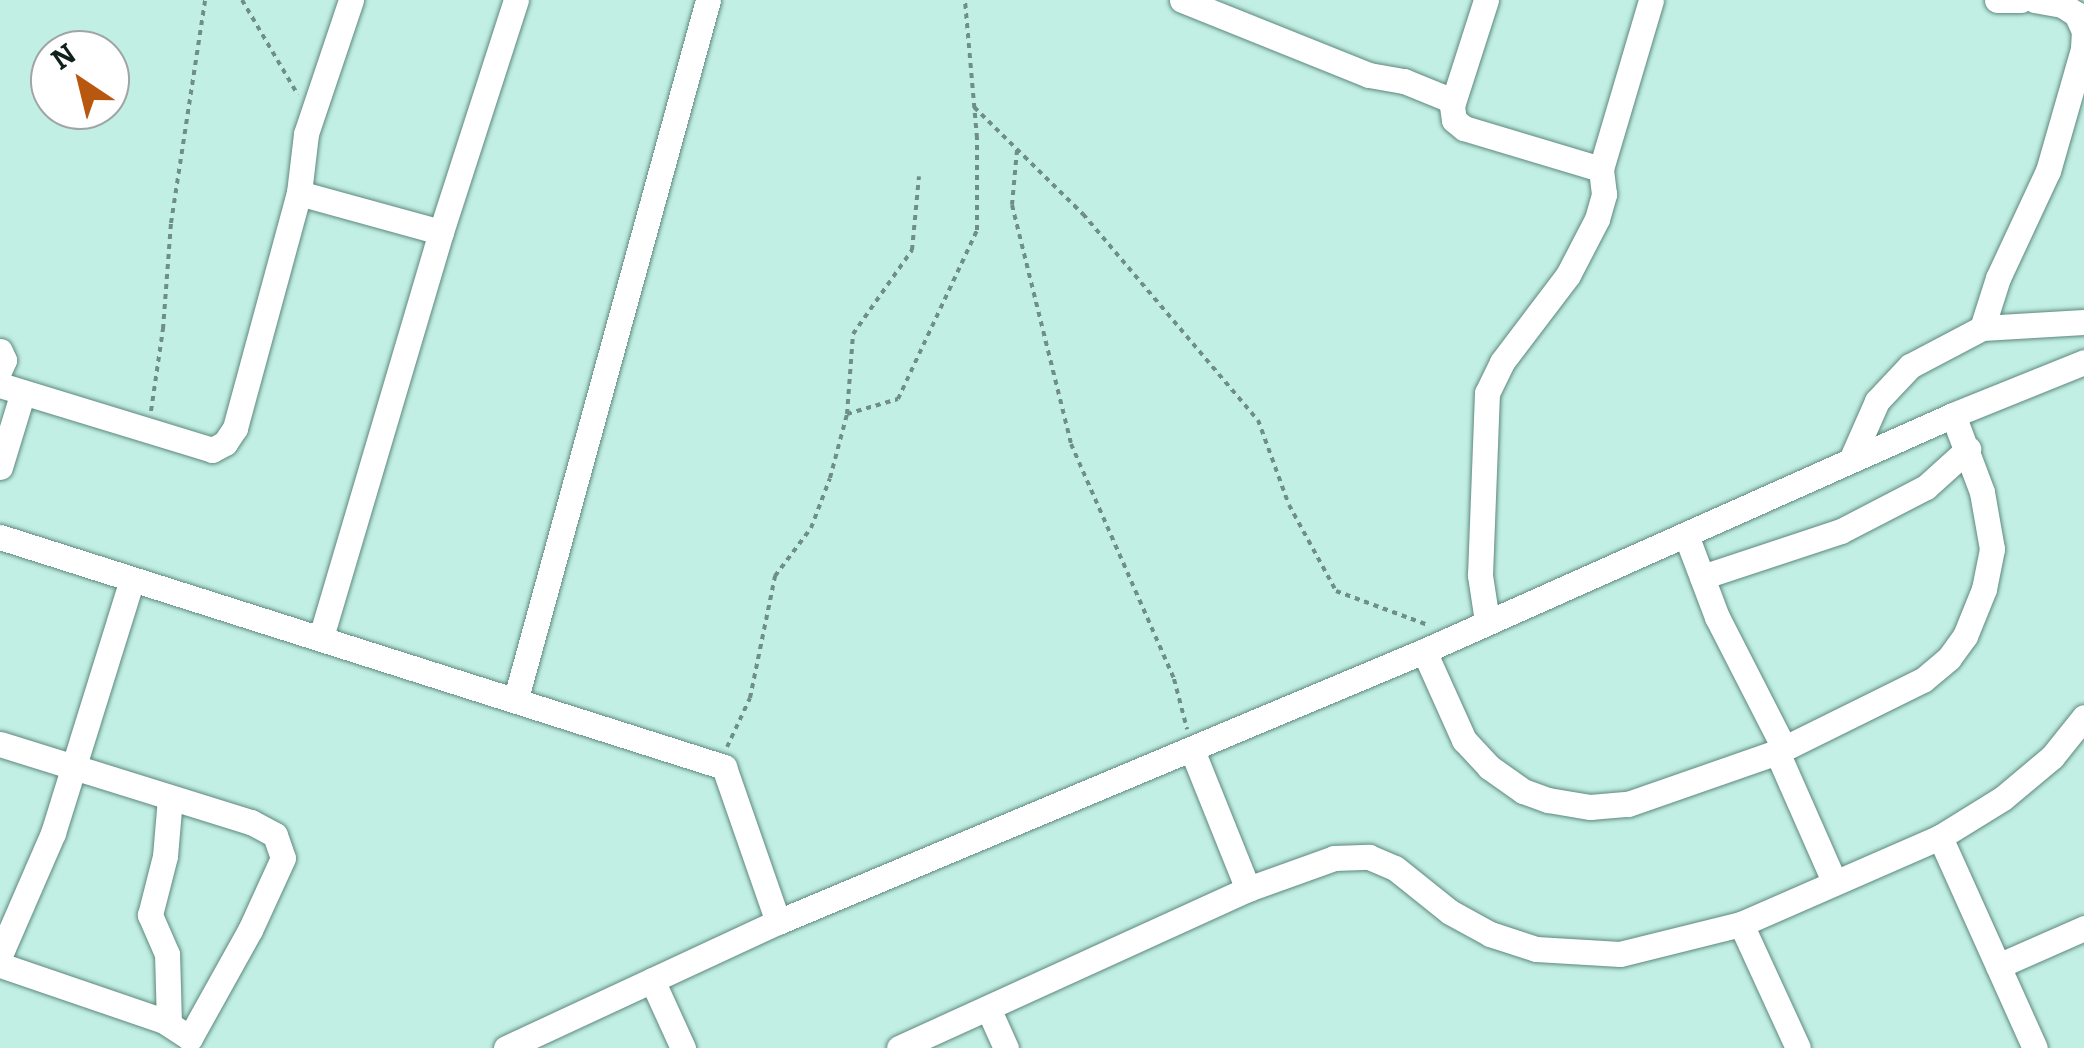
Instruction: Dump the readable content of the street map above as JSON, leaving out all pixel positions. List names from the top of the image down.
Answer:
{
  "north": "top left"
}
